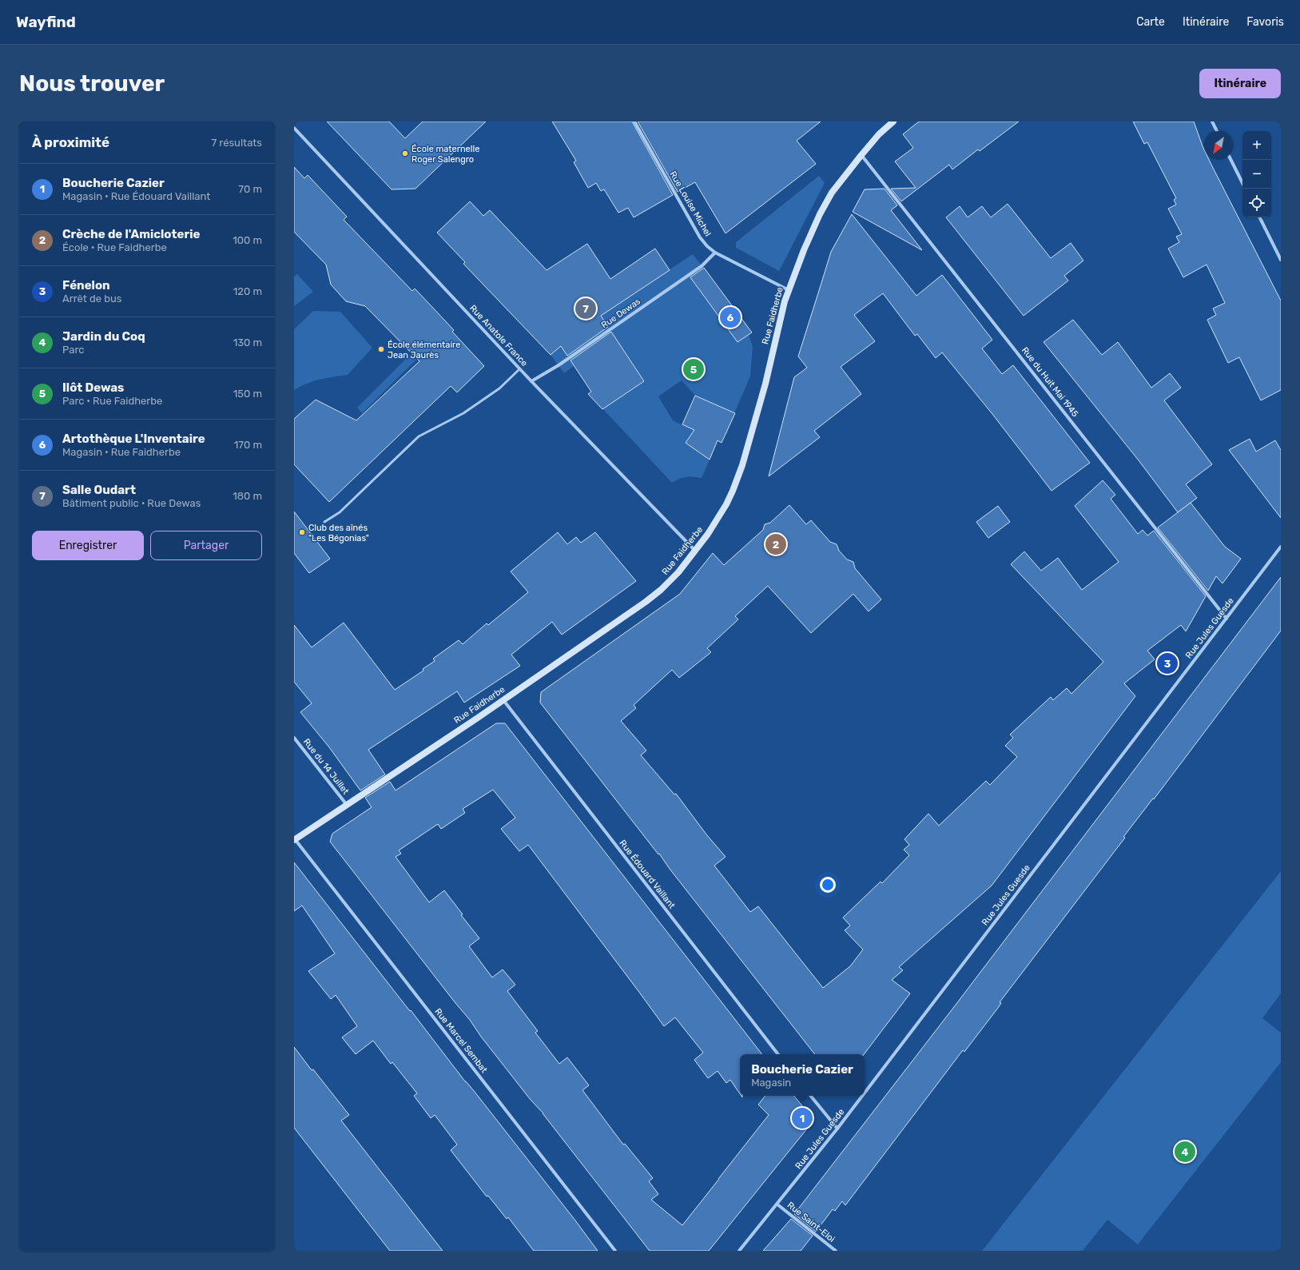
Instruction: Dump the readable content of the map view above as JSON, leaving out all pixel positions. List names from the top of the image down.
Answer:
{
  "streets": {
    "street": [
      "Rue Louise Michel",
      "Rue Dewas",
      "Rue Faidherbe",
      "Rue Anatole France",
      "Rue du Huit Mai 1945",
      "Rue Jules Guesde",
      "Rue du 14 Juillet",
      "Rue Édouard Vaillant",
      "Rue Marcel Sembat",
      "Rue Saint-Eloi"
    ]
  },
  "crossings": [
    ["Rue Louise Michel", "Rue Dewas"],
    ["Rue Louise Michel", "Rue Faidherbe"],
    ["Rue Dewas", "Rue Anatole France"],
    ["Rue Faidherbe", "Rue Anatole France"],
    ["Rue Faidherbe", "Rue du Huit Mai 1945"],
    ["Rue Faidherbe", "Rue du 14 Juillet"],
    ["Rue Faidherbe", "Rue Édouard Vaillant"],
    ["Rue Faidherbe", "Rue Marcel Sembat"],
    ["Rue du Huit Mai 1945", "Rue Jules Guesde"],
    ["Rue Jules Guesde", "Rue Saint-Eloi"]
  ],
  "places": ["École maternelle Roger Salengro", "École élémentaire Jean Jaurès", "Club des aînés \"Les Bégonias\""],
  "north": "bottom left",
  "page": {
    "header": "Wayfind",
    "nav": ["Carte", "Itinéraire", "Favoris"],
    "buttons": [
      "Itinéraire",
      ["Enregistrer", "Partager"]
    ],
    "title": "Nous trouver",
    "heading": ["À proximité", "7 résultats"],
    "map_buttons": ["+", "−"],
    "list": [
      {
        "mark": "1",
        "name": "Boucherie Cazier",
        "note": "Magasin · Rue Édouard Vaillant",
        "value": "70 m"
      },
      {
        "mark": "2",
        "name": "Crèche de l'Amicloterie",
        "note": "École · Rue Faidherbe",
        "value": "100 m"
      },
      {
        "mark": "3",
        "name": "Fénelon",
        "note": "Arrêt de bus",
        "value": "120 m"
      },
      {
        "mark": "4",
        "name": "Jardin du Coq",
        "note": "Parc",
        "value": "130 m"
      },
      {
        "mark": "5",
        "name": "Ilôt Dewas",
        "note": "Parc · Rue Faidherbe",
        "value": "150 m"
      },
      {
        "mark": "6",
        "name": "Artothèque L'Inventaire",
        "note": "Magasin · Rue Faidherbe",
        "value": "170 m"
      },
      {
        "mark": "7",
        "name": "Salle Oudart",
        "note": "Bâtiment public · Rue Dewas",
        "value": "180 m"
      }
    ],
    "pins": [
      "7",
      "6",
      "5",
      "2",
      "3",
      "1",
      "4"
    ],
    "popup": ["Boucherie Cazier", "Magasin"]
  }
}
